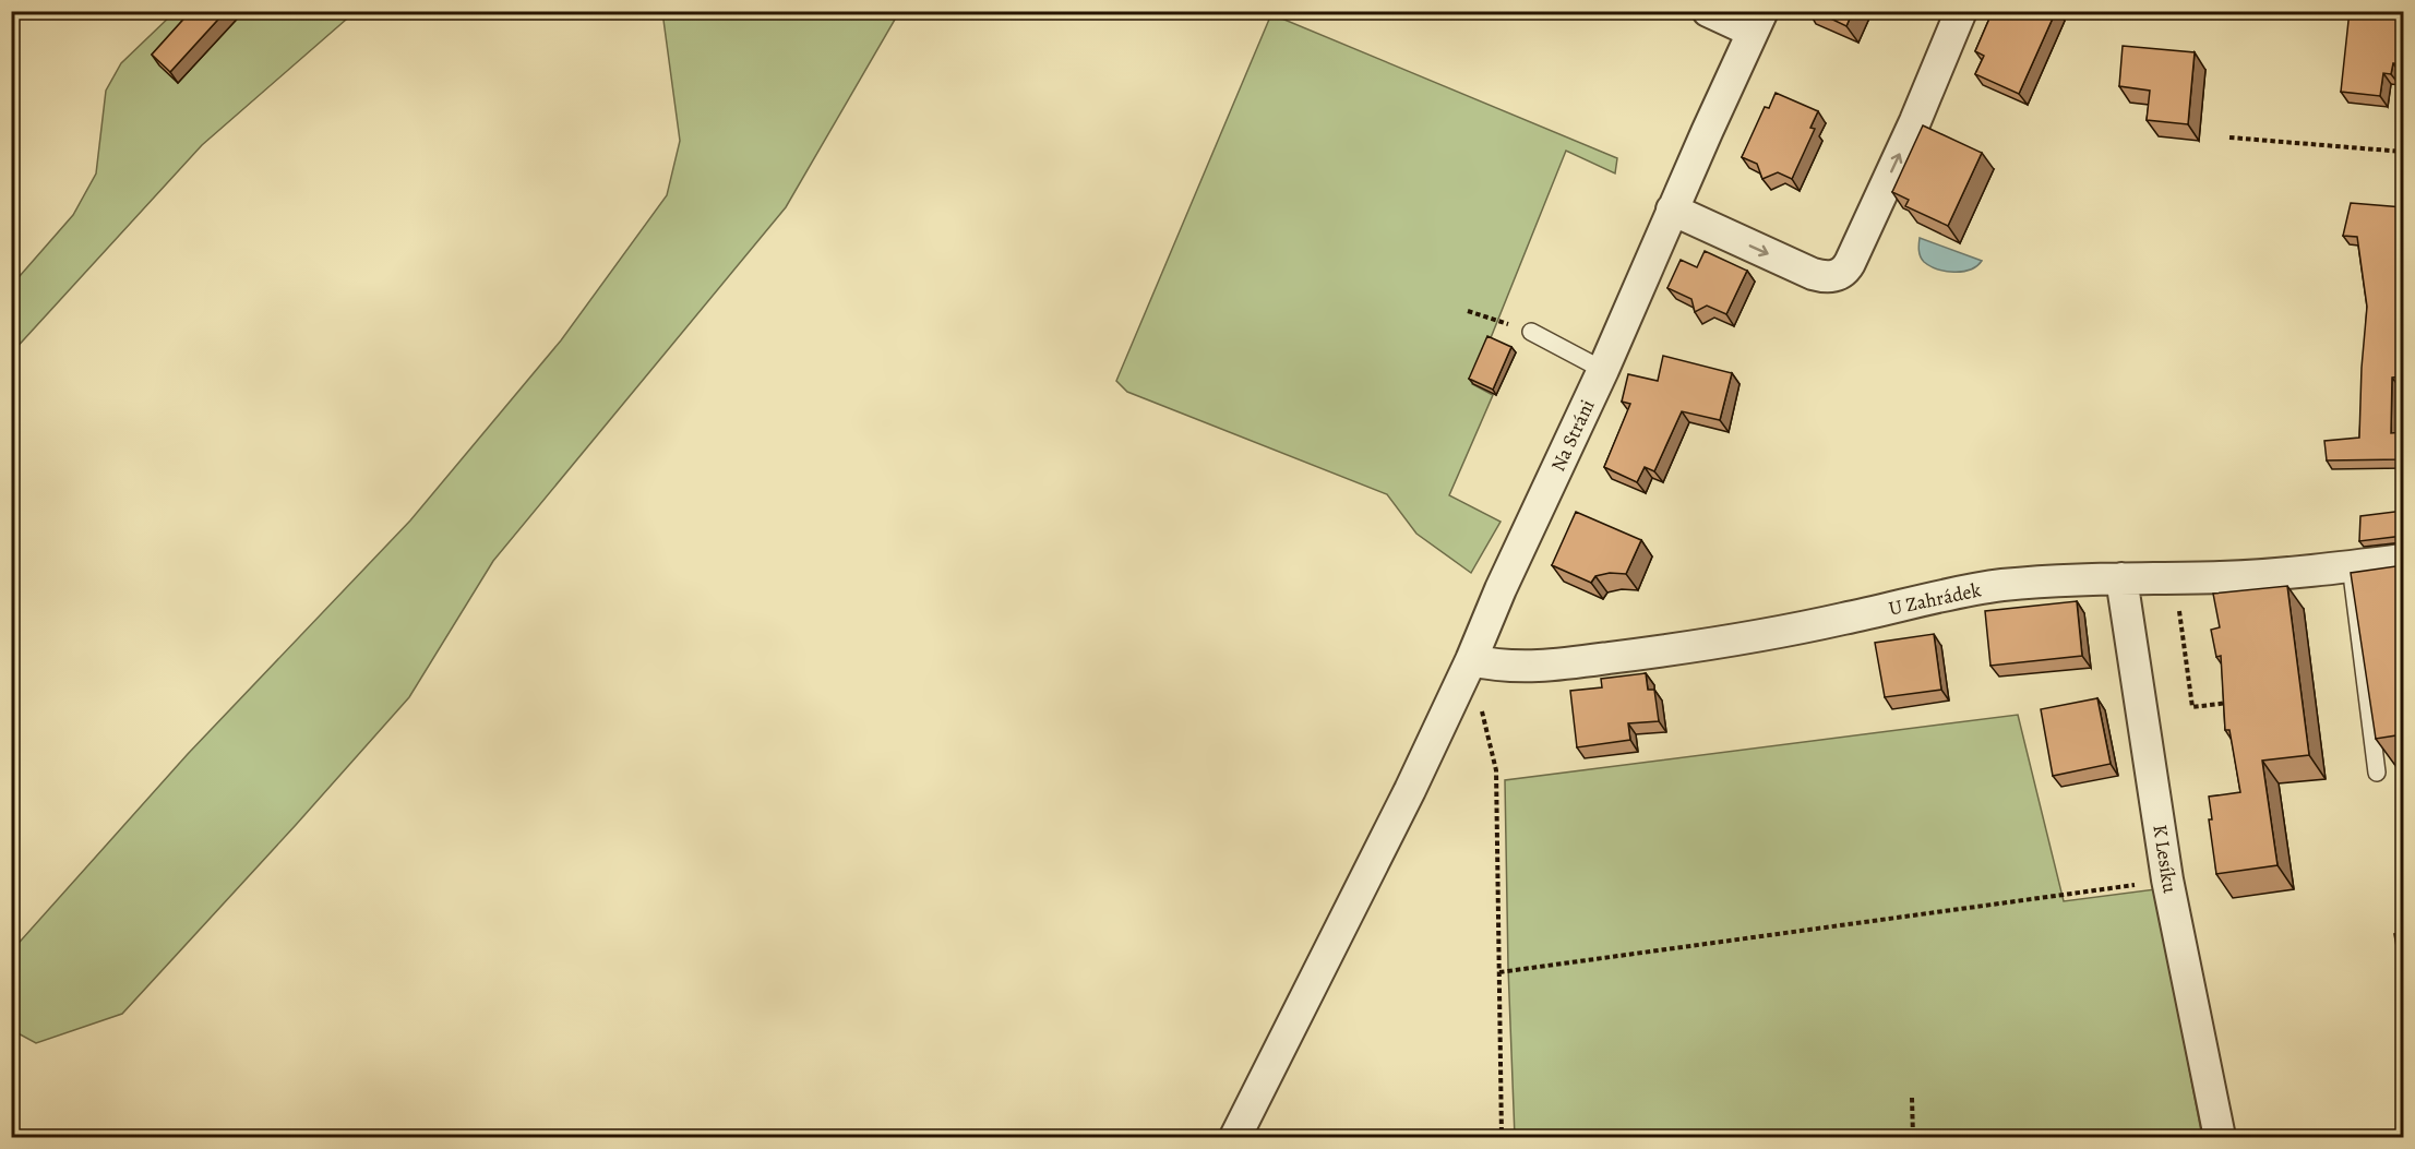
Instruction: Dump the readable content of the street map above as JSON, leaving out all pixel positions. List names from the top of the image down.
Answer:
{
  "streets": {
    "street": ["Na Stráni", "U Zahrádek", "K Lesíku"]
  },
  "crossings": [
    ["Na Stráni", "U Zahrádek"],
    ["U Zahrádek", "K Lesíku"]
  ]
}
